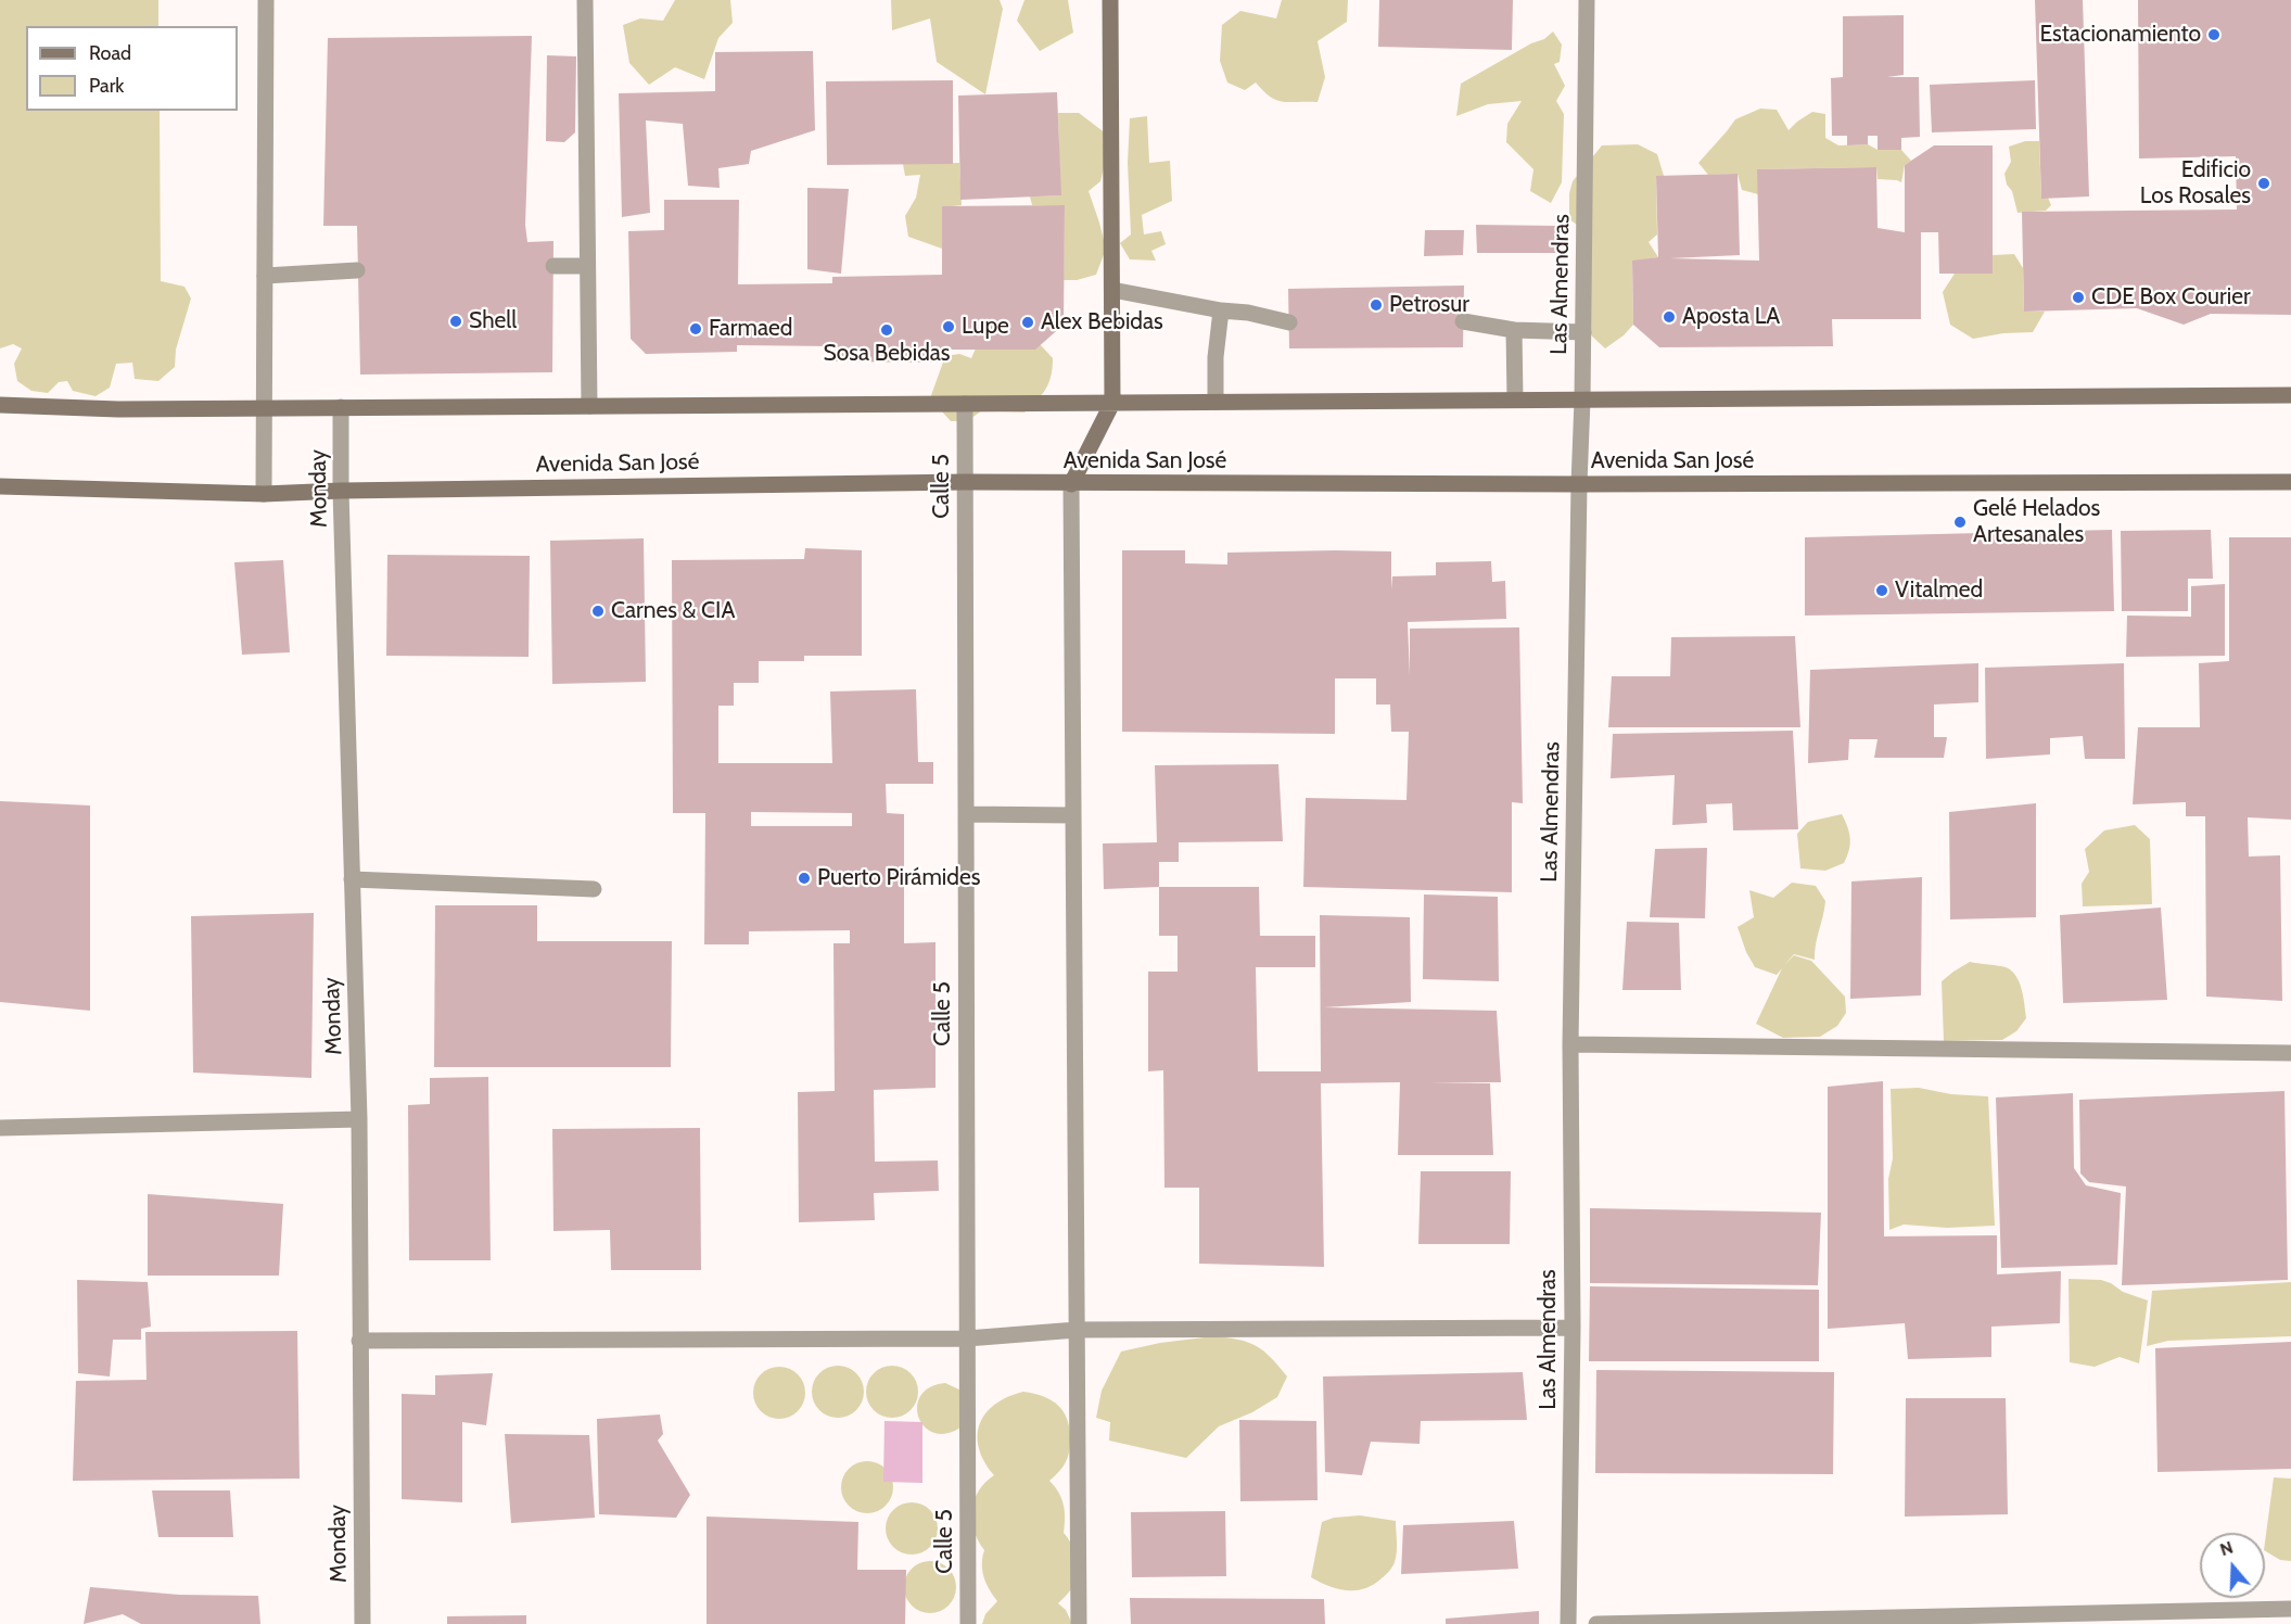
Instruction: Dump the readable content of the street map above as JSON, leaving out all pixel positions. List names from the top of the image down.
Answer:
{
  "streets": {
    "street": [
      "Las Almendras",
      "Avenida San José",
      "Calle 5",
      "Monday"
    ]
  },
  "crossings": [
    ["Las Almendras", "Avenida San José"],
    ["Avenida San José", "Calle 5"],
    ["Avenida San José", "Monday"]
  ],
  "places": [
    "Estacionamiento",
    "Edificio Los Rosales",
    "CDE Box Courier",
    "Petrosur",
    "Aposta LA",
    "Shell",
    "Alex Bebidas",
    "Lupe",
    "Farmaed",
    "Sosa Bebidas",
    "Gelé Helados Artesanales",
    "Vitalmed",
    "Carnes & CIA",
    "Puerto Pirámides"
  ],
  "legend": ["Road", "Park"],
  "north": "top"
}
